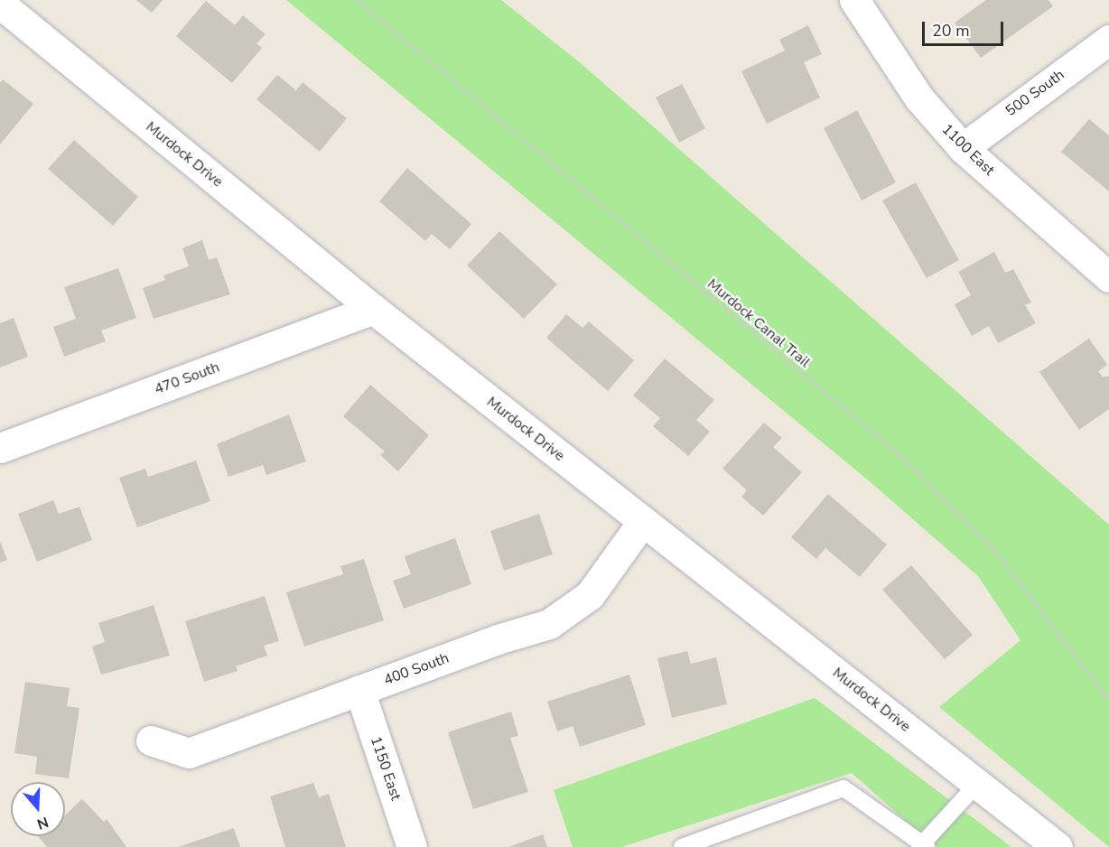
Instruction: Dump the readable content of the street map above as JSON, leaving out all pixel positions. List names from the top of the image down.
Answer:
{
  "streets": {
    "street": [
      "500 South",
      "1100 East",
      "Murdock Drive",
      "470 South",
      "400 South",
      "1150 East"
    ],
    "path": ["Murdock Canal Trail"]
  },
  "crossings": [
    ["500 South", "1100 East"],
    ["Murdock Drive", "470 South"],
    ["Murdock Drive", "400 South"],
    ["400 South", "1150 East"]
  ],
  "scale_bar": "20 m",
  "north": "bottom"
}
